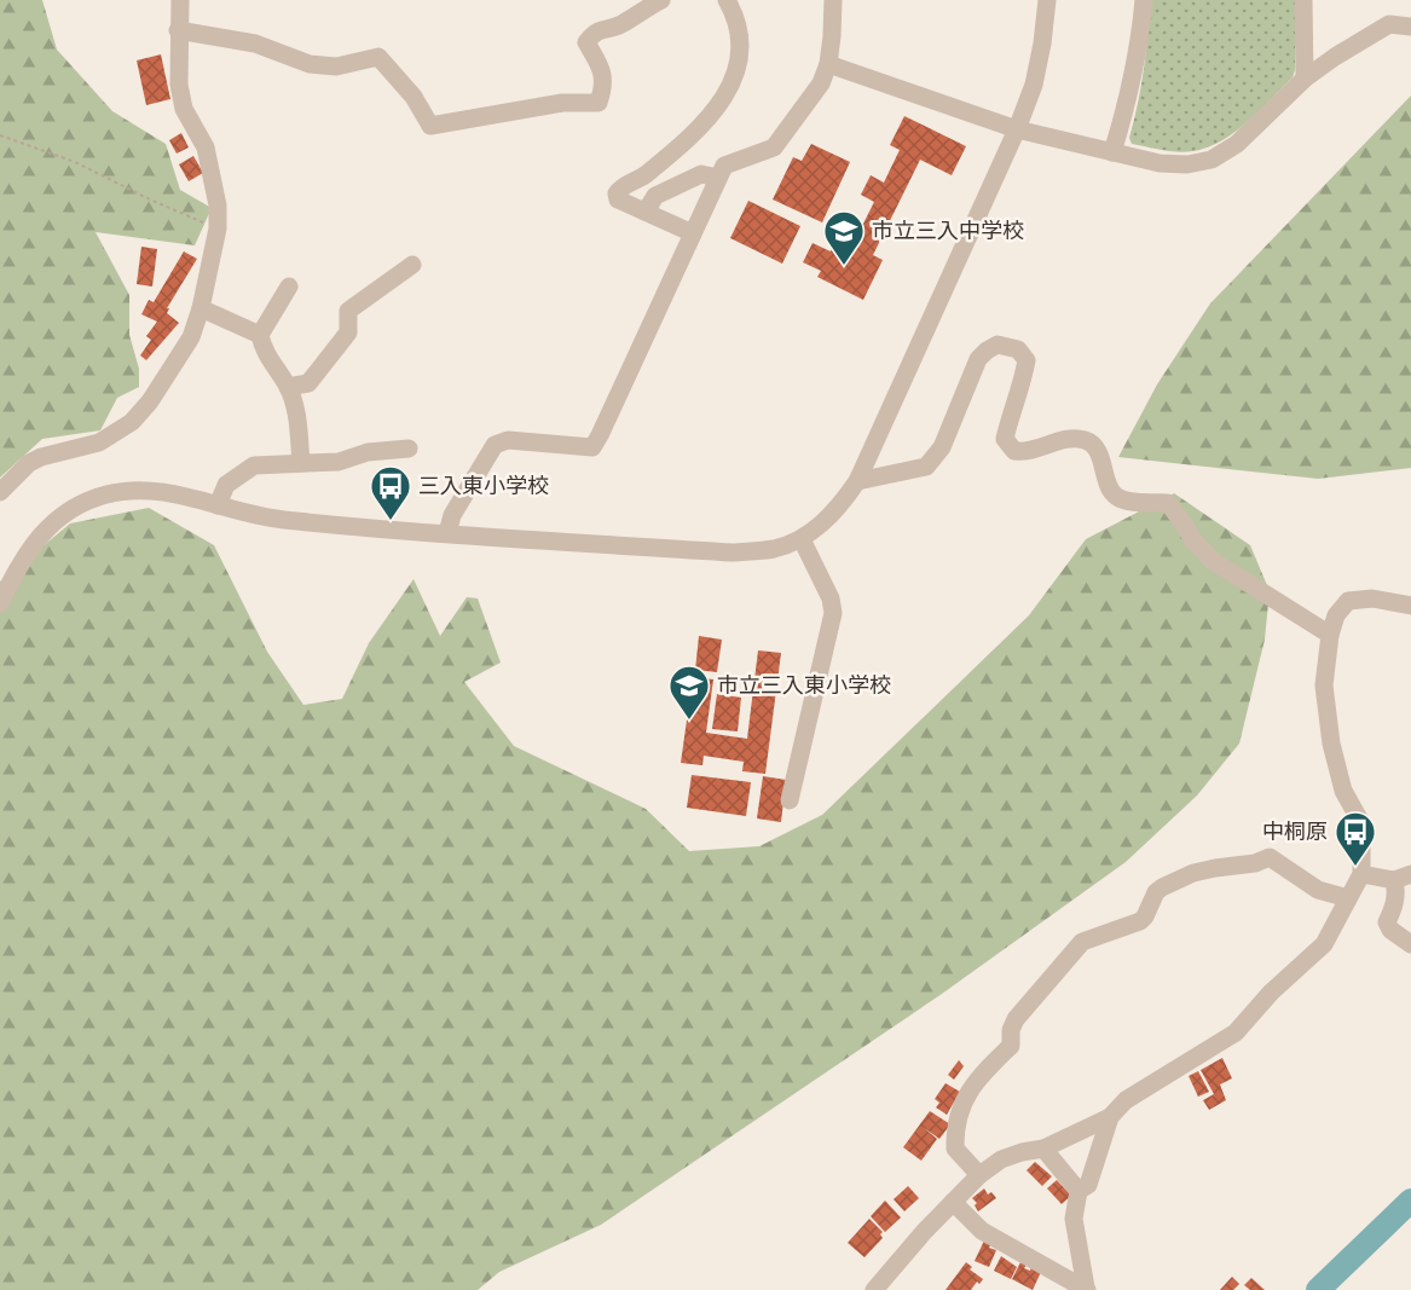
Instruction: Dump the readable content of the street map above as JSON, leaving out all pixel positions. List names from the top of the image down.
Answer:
{
  "places": {
    "school or university": ["市立三入中学校", "市立三入東小学校"],
    "bus stop": ["三入東小学校", "中桐原"]
  }
}
